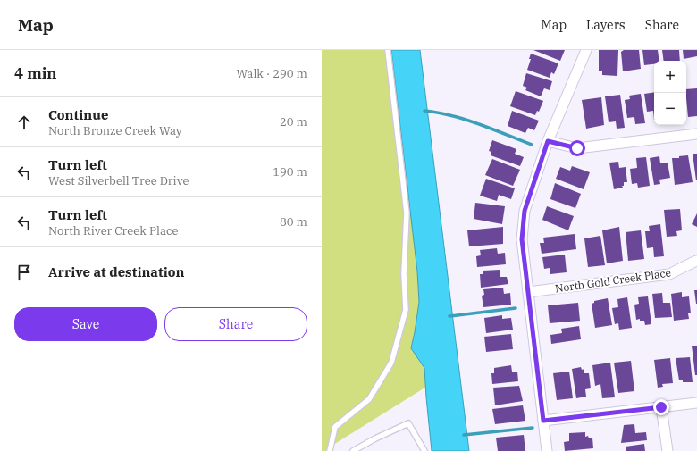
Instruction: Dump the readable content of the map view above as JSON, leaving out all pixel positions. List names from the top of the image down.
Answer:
{
  "streets": {
    "street": ["North Gold Creek Place"]
  },
  "page": {
    "header": "Map",
    "nav": ["Map", "Layers", "Share"],
    "heading": ["4 min", "Walk · 290 m"],
    "map_buttons": ["+", "−"],
    "list": [
      ["Continue", "North Bronze Creek Way", "20 m"],
      ["Turn left", "West Silverbell Tree Drive", "190 m"],
      ["Turn left", "North River Creek Place", "80 m"],
      "Arrive at destination"
    ],
    "buttons": ["Save", "Share"]
  }
}
